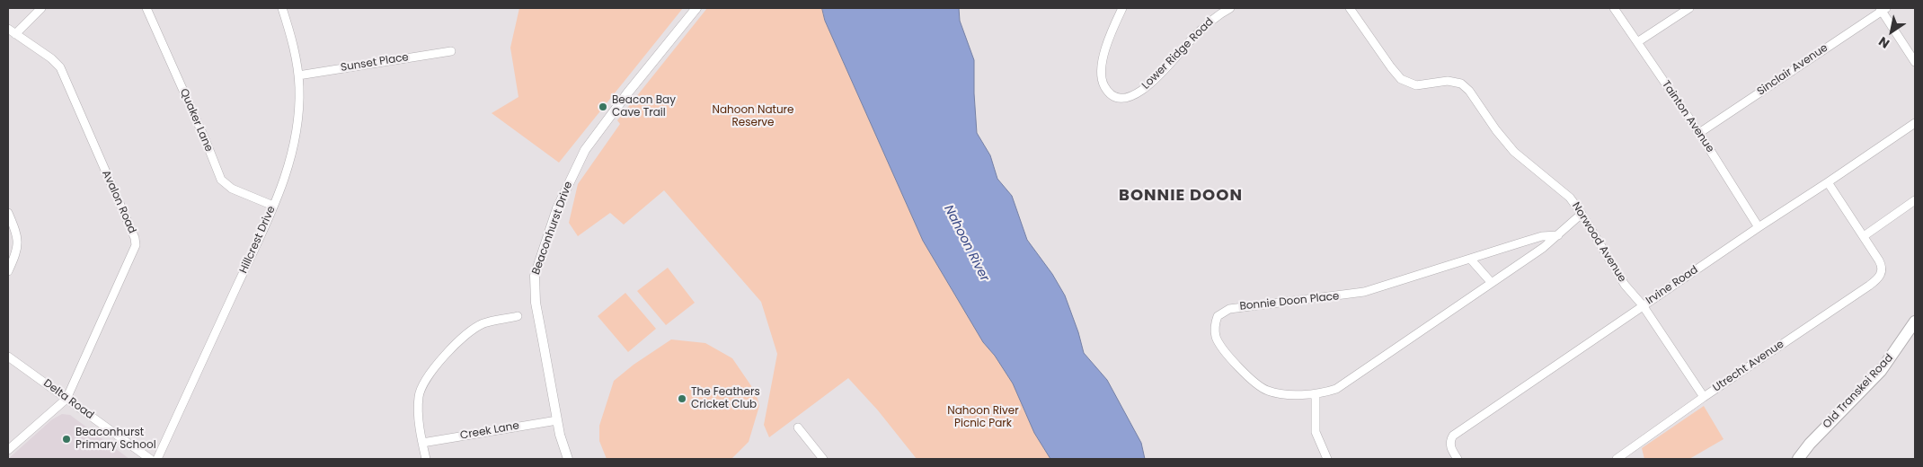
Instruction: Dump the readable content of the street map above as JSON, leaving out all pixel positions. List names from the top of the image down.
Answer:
{
  "streets": {
    "main road": ["Old Transkei Road"],
    "street": [
      "Lower Ridge Road",
      "Sunset Place",
      "Sinclair Avenue",
      "Tainton Avenue",
      "Quaker Lane",
      "Avalon Road",
      "Beaconhurst Drive",
      "Hillcrest Drive",
      "Norwood Avenue",
      "Irvine Road",
      "Bonnie Doon Place",
      "Utrecht Avenue",
      "Delta Road",
      "Creek Lane"
    ]
  },
  "crossings": [
    ["Sunset Place", "Hillcrest Drive"],
    ["Sinclair Avenue", "Tainton Avenue"],
    ["Tainton Avenue", "Irvine Road"],
    ["Quaker Lane", "Hillcrest Drive"],
    ["Avalon Road", "Delta Road"],
    ["Beaconhurst Drive", "Creek Lane"],
    ["Norwood Avenue", "Irvine Road"],
    ["Norwood Avenue", "Bonnie Doon Place"],
    ["Norwood Avenue", "Utrecht Avenue"]
  ],
  "districts": ["BONNIE DOON"],
  "water": ["Nahoon River"],
  "parks": ["Nahoon Nature Reserve", "Nahoon River Picnic Park"],
  "places": ["Beacon Bay Cave Trail", "The Feathers Cricket Club", "Beaconhurst Primary School"],
  "north": "bottom left"
}
